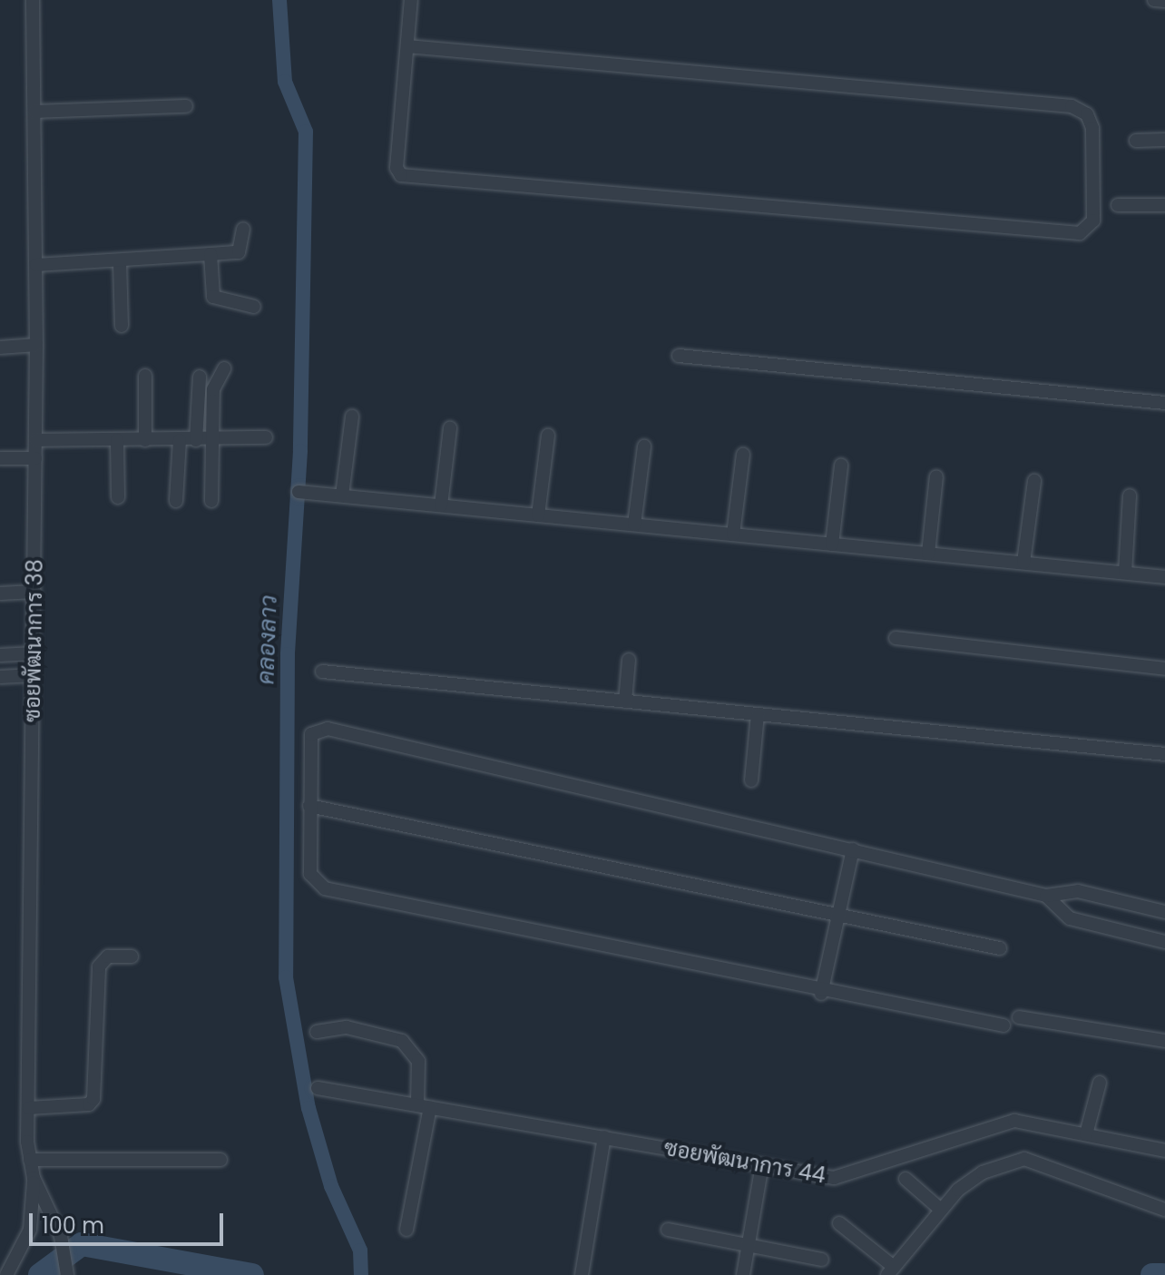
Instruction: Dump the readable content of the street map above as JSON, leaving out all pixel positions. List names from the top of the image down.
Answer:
{
  "streets": {
    "street": ["ซอยพัฒนาการ 38", "ซอยพัฒนาการ 44"]
  },
  "water": ["คลองลาว"],
  "scale_bar": "100 m"
}
